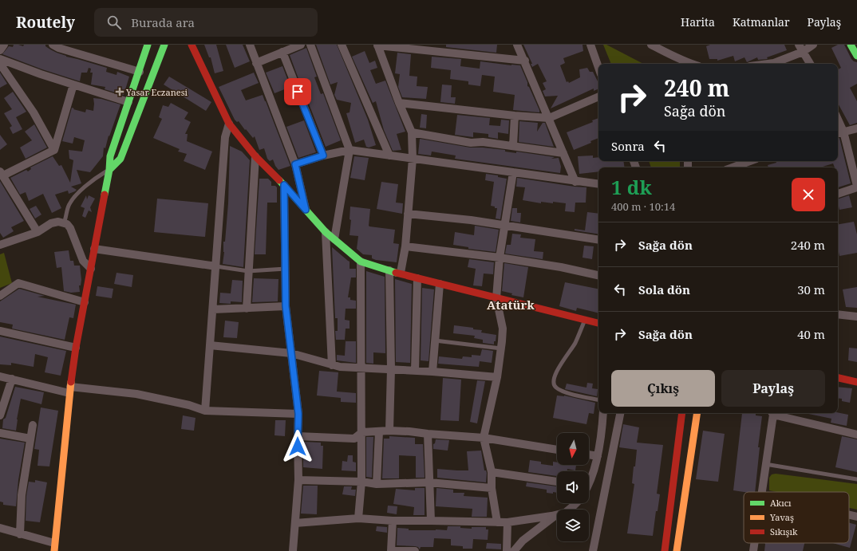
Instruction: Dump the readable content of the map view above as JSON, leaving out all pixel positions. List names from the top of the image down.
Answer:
{
  "districts": ["Atatürk"],
  "places": {
    "health": ["Yasar Eczanesi"]
  },
  "legend": ["Akıcı", "Yavaş", "Sıkışık"],
  "north": "bottom",
  "page": {
    "header": "Routely",
    "search": "Burada ara",
    "nav": ["Harita", "Katmanlar", "Paylaş"],
    "turn": ["240 m", "Sağa dön"],
    "then": "Sonra",
    "heading": ["1 dk", "400 m · 10:14"],
    "list": [
      {
        "name": "Sağa dön",
        "value": "240 m"
      },
      {
        "name": "Sola dön",
        "value": "30 m"
      },
      {
        "name": "Sağa dön",
        "value": "40 m"
      }
    ],
    "buttons": ["Çıkış", "Paylaş"]
  }
}
